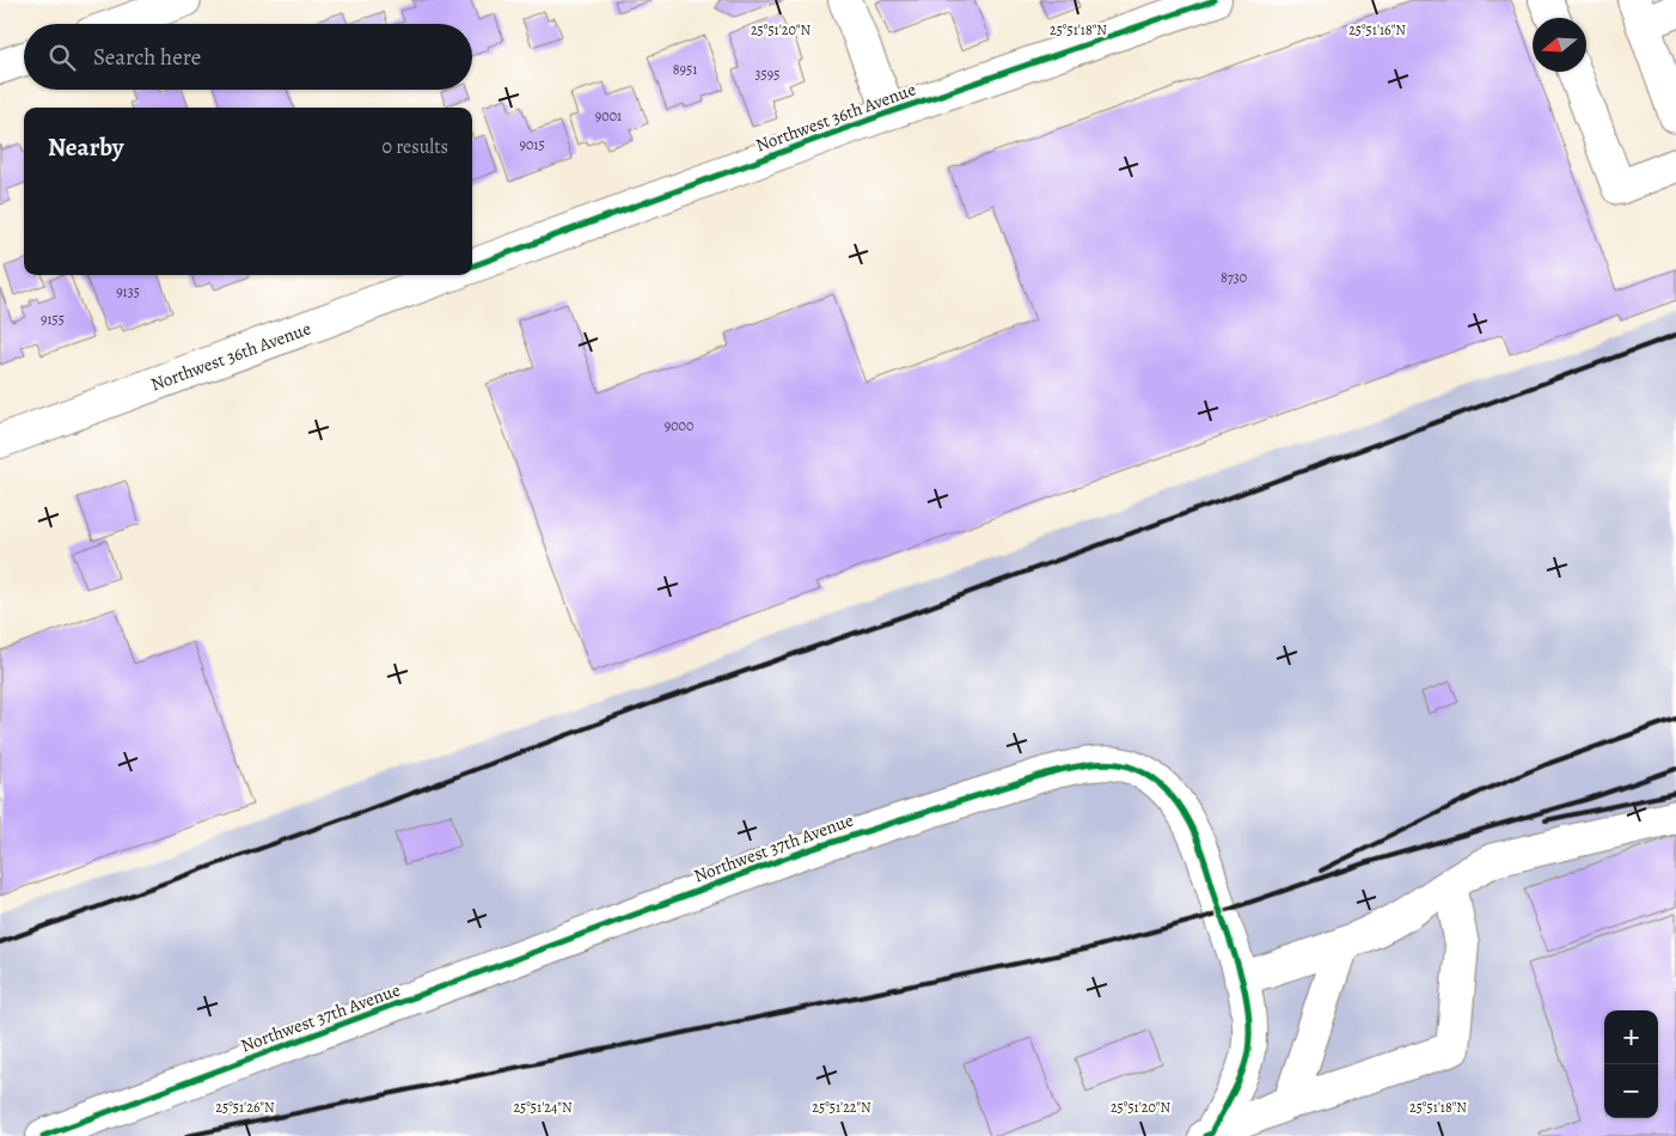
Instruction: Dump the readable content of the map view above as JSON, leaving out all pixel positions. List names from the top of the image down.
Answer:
{
  "streets": {
    "street": ["Northwest 36th Avenue", "Northwest 37th Avenue"]
  },
  "house_numbers": [
    "8951",
    "3595",
    "9001",
    "9015",
    "8730",
    "9135",
    "9155",
    "9000"
  ],
  "north": "left",
  "page": {
    "search": "Search here",
    "heading": ["Nearby", "0 results"],
    "map_buttons": ["+", "−"]
  },
  "coordinates": [
    "25°51'20\"N",
    "25°51'18\"N",
    "25°51'16\"N",
    "25°51'26\"N",
    "25°51'24\"N",
    "25°51'22\"N"
  ]
}
